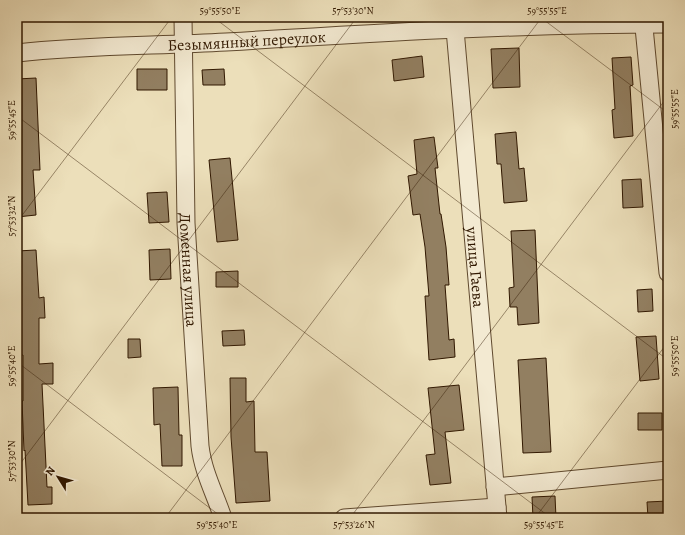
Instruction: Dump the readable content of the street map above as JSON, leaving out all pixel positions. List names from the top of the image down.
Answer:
{
  "streets": {
    "street": ["Безымянный переулок", "улица Гаева", "Доменная улица"]
  },
  "crossings": [
    ["Безымянный переулок", "улица Гаева"],
    ["Безымянный переулок", "Доменная улица"]
  ],
  "north": "top left",
  "coordinates": [
    "59°55'50\"E",
    "57°53'30\"N",
    "59°55'55\"E",
    "59°55'45\"E",
    "57°53'32\"N",
    "59°55'40\"E",
    "57°53'26\"N"
  ]
}
